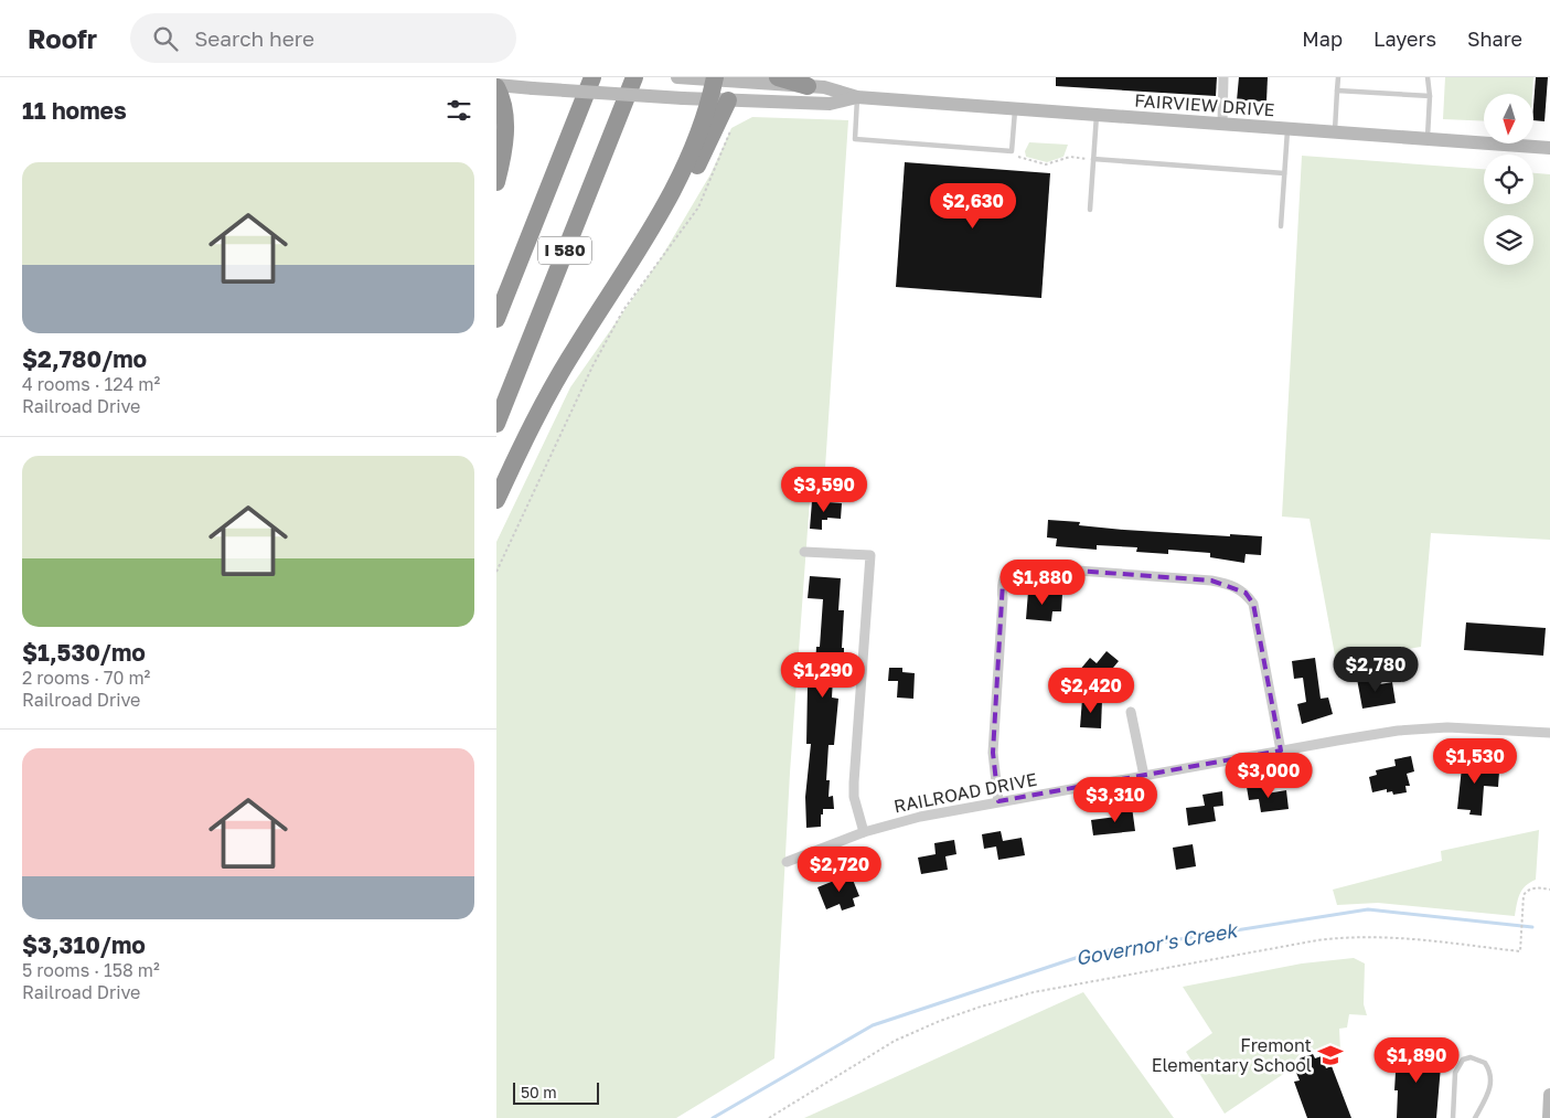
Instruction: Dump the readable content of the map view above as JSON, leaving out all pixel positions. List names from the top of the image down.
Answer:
{
  "streets": {
    "highway": ["I 580"],
    "main road": ["FAIRVIEW DRIVE"],
    "street": ["RAILROAD DRIVE"]
  },
  "water": ["Governor's Creek"],
  "places": {
    "school or university": ["Fremont Elementary School"]
  },
  "scale_bar": "50 m",
  "north": "bottom",
  "page": {
    "header": "Roofr",
    "search": "Search here",
    "nav": ["Map", "Layers", "Share"],
    "heading": "11 homes",
    "list": [
      {
        "name": "$2,780/mo",
        "note": "4 rooms · 124 m² · Railroad Drive"
      },
      {
        "name": "$1,530/mo",
        "note": "2 rooms · 70 m² · Railroad Drive"
      },
      {
        "name": "$3,310/mo",
        "note": "5 rooms · 158 m² · Railroad Drive"
      }
    ],
    "price": [
      "$2,630",
      "$3,590",
      "$1,880",
      "$2,780",
      "$1,290",
      "$2,420",
      "$1,530",
      "$3,000",
      "$3,310",
      "$2,720",
      "$1,890"
    ],
    "scale": "50 m"
  }
}
